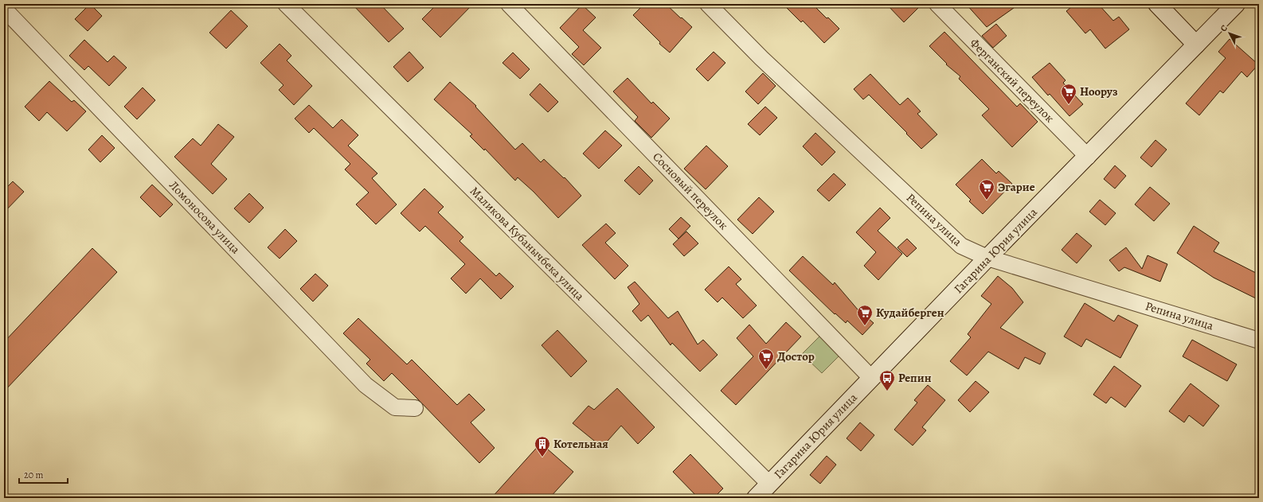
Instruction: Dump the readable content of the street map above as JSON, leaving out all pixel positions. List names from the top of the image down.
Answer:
{
  "streets": {
    "main road": ["Гагарина Юрия улица"],
    "street": [
      "Ферганский переулок",
      "Сосновый переулок",
      "Ломоносова улица",
      "Репина улица",
      "Маликова Кубанычбека улица"
    ]
  },
  "crossings": [
    ["Ферганский переулок", "Гагарина Юрия улица"],
    ["Сосновый переулок", "Гагарина Юрия улица"],
    ["Репина улица", "Гагарина Юрия улица"],
    ["Маликова Кубанычбека улица", "Гагарина Юрия улица"]
  ],
  "places": {
    "supermarket": [
      "Нооруз",
      "Эгарие",
      "Кудайберген",
      "Достор"
    ],
    "bus stop": ["Репин"],
    "building": ["Котельная"]
  },
  "scale_bar": "20 m",
  "north": "top left"
}
